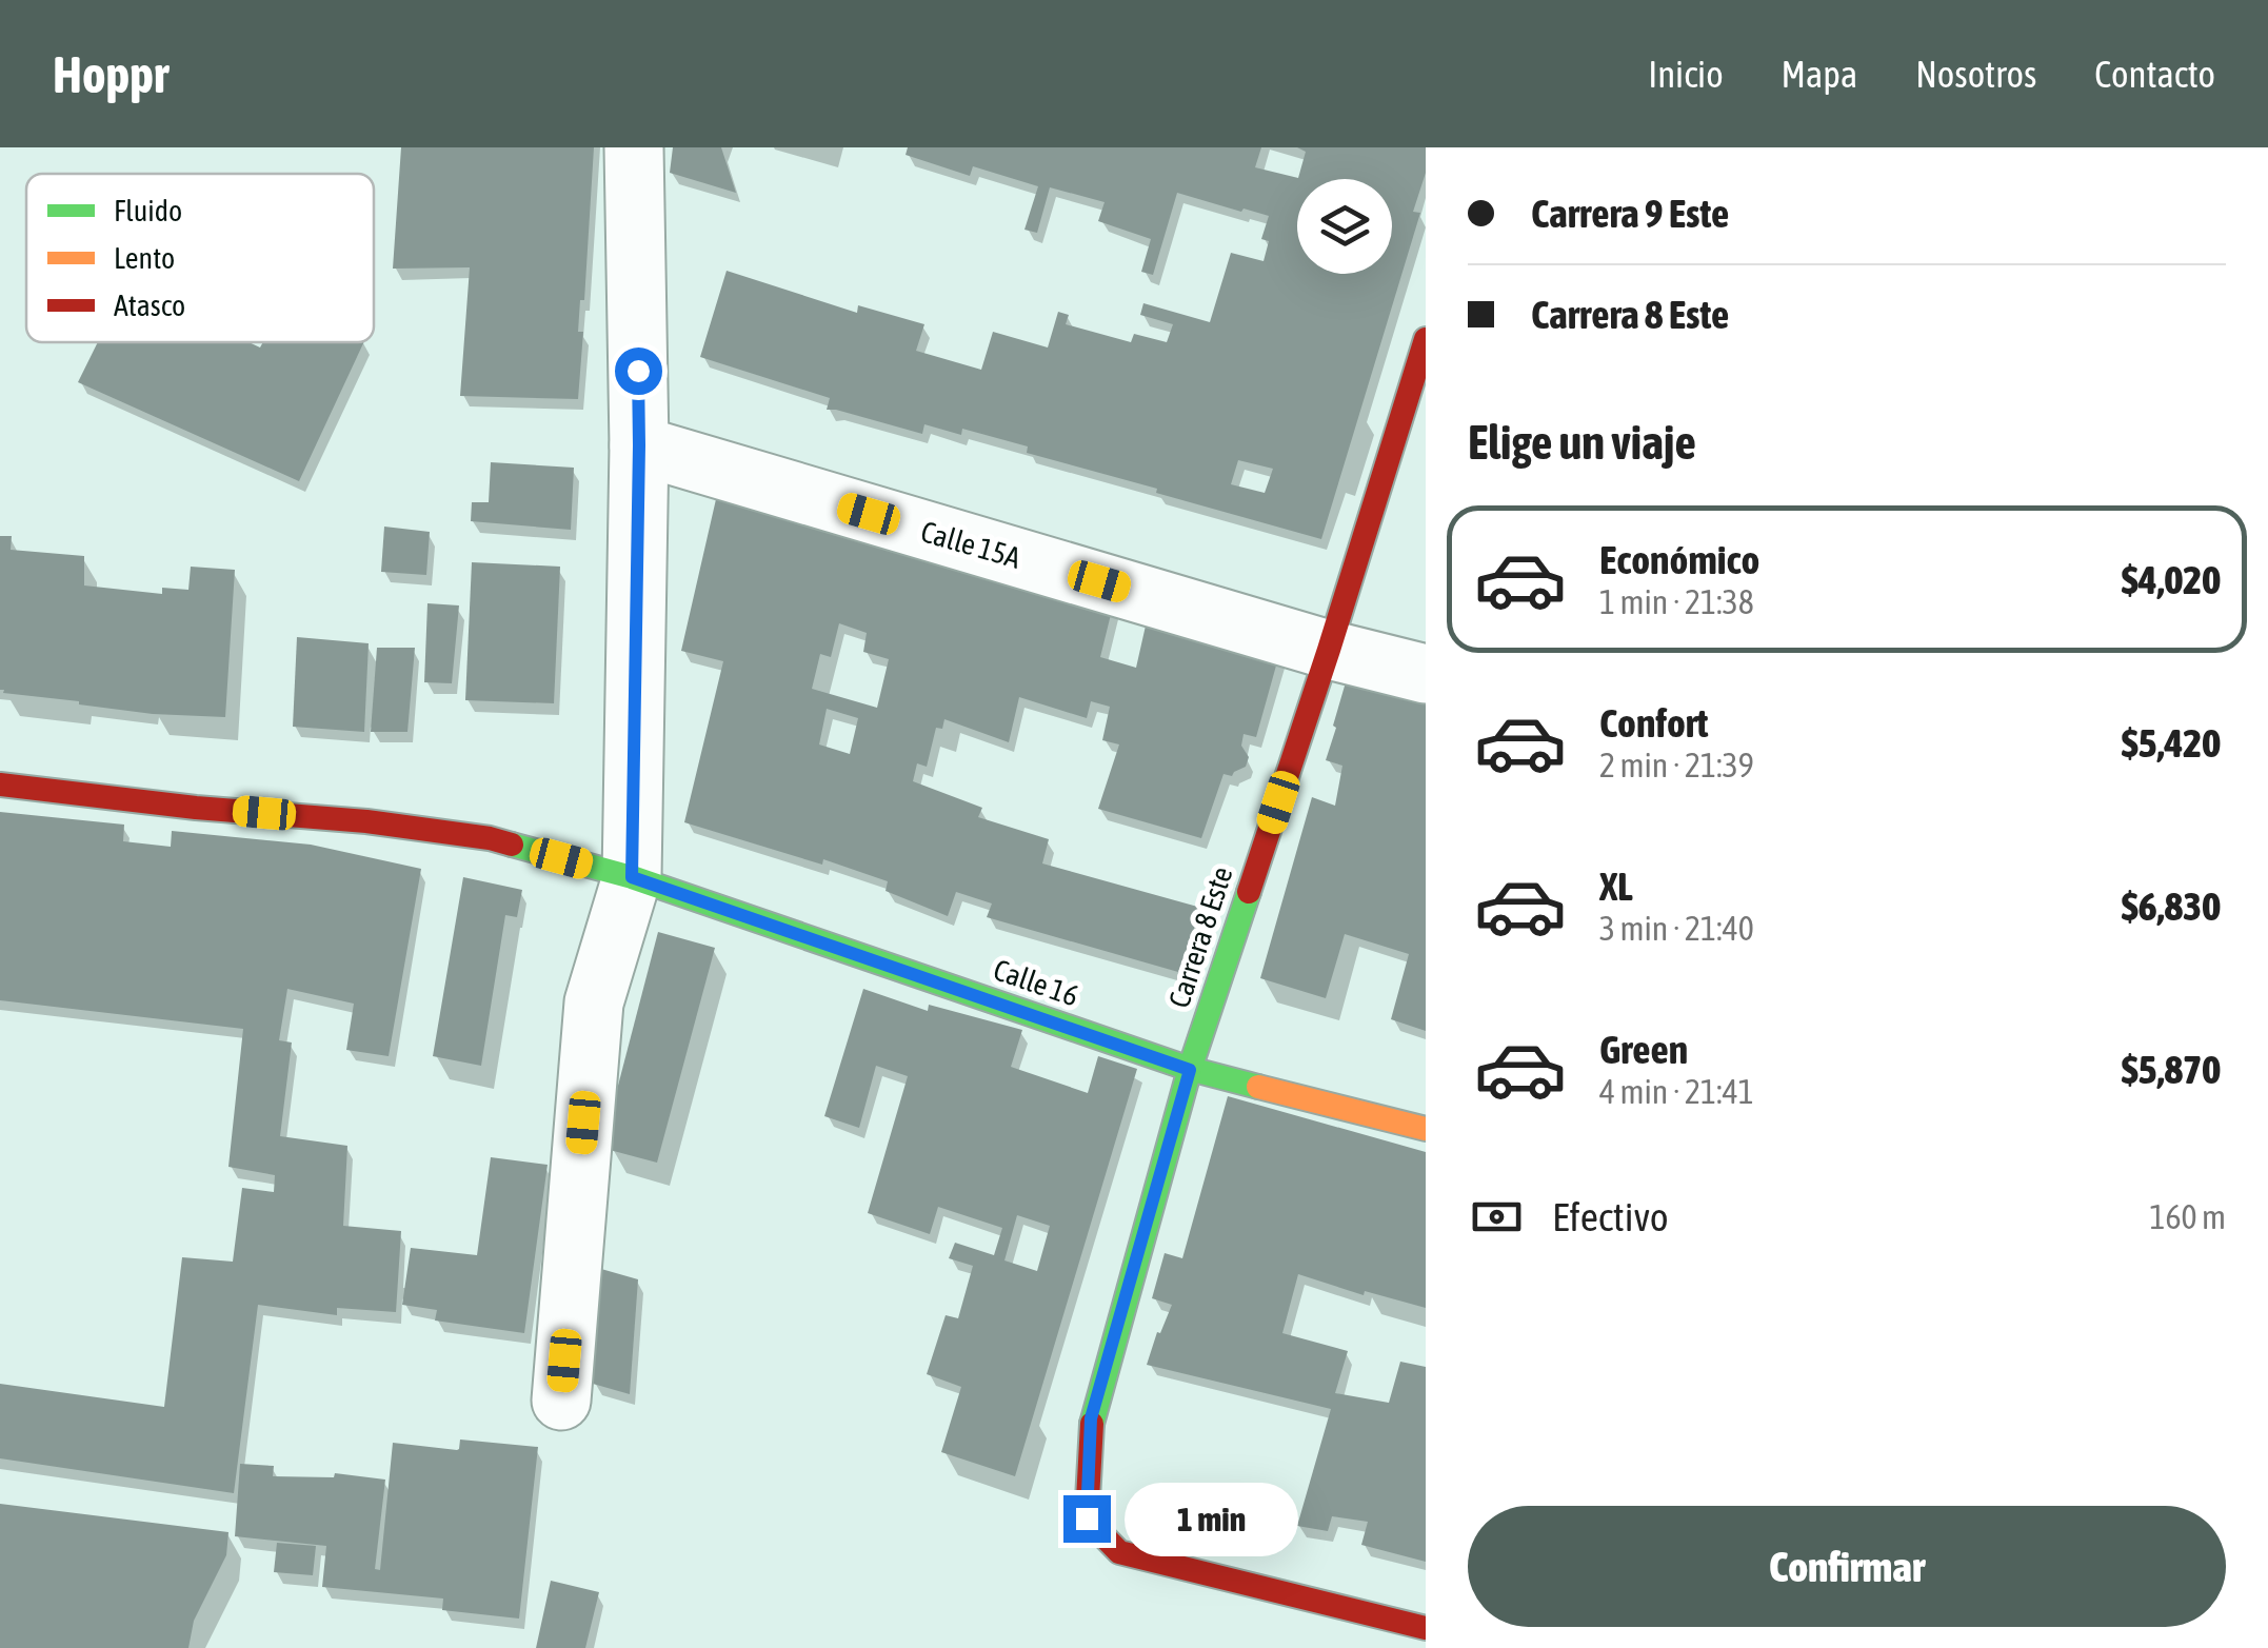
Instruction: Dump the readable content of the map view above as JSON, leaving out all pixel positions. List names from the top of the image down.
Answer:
{
  "streets": {
    "street": ["Calle 15A", "Carrera 8 Este", "Calle 16"]
  },
  "crossings": [
    ["Calle 15A", "Carrera 8 Este"],
    ["Carrera 8 Este", "Calle 16"]
  ],
  "legend": ["Fluido", "Lento", "Atasco"],
  "page": {
    "header": "Hoppr",
    "nav": [
      "Inicio",
      "Mapa",
      "Nosotros",
      "Contacto"
    ],
    "banner": ["Carrera 9 Este", "Carrera 8 Este"],
    "heading": "Elige un viaje",
    "list": [
      {
        "name": "Económico",
        "note": "1 min · 21:38",
        "value": "$4,020"
      },
      {
        "name": "Confort",
        "note": "2 min · 21:39",
        "value": "$5,420"
      },
      {
        "name": "XL",
        "note": "3 min · 21:40",
        "value": "$6,830"
      },
      {
        "name": "Green",
        "note": "4 min · 21:41",
        "value": "$5,870"
      }
    ],
    "pay": ["Efectivo", "160 m"],
    "bubble": "1 min",
    "buttons": "Confirmar"
  }
}
